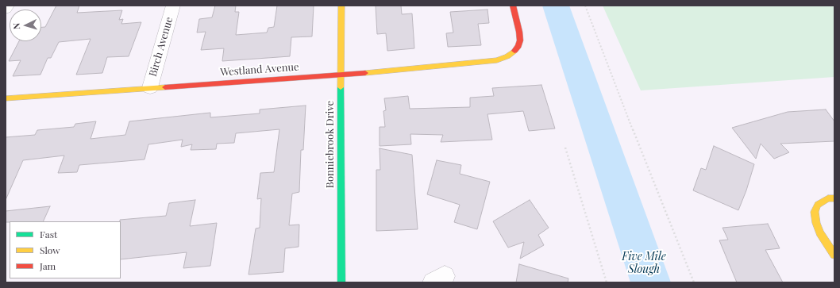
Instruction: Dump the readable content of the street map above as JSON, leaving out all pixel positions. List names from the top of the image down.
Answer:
{
  "streets": {
    "street": ["Birch Avenue", "Westland Avenue", "Bonniebrook Drive"]
  },
  "crossings": [
    ["Birch Avenue", "Westland Avenue"],
    ["Westland Avenue", "Bonniebrook Drive"]
  ],
  "water": ["Five Mile Slough"],
  "legend": ["Fast", "Slow", "Jam"],
  "north": "left"
}
